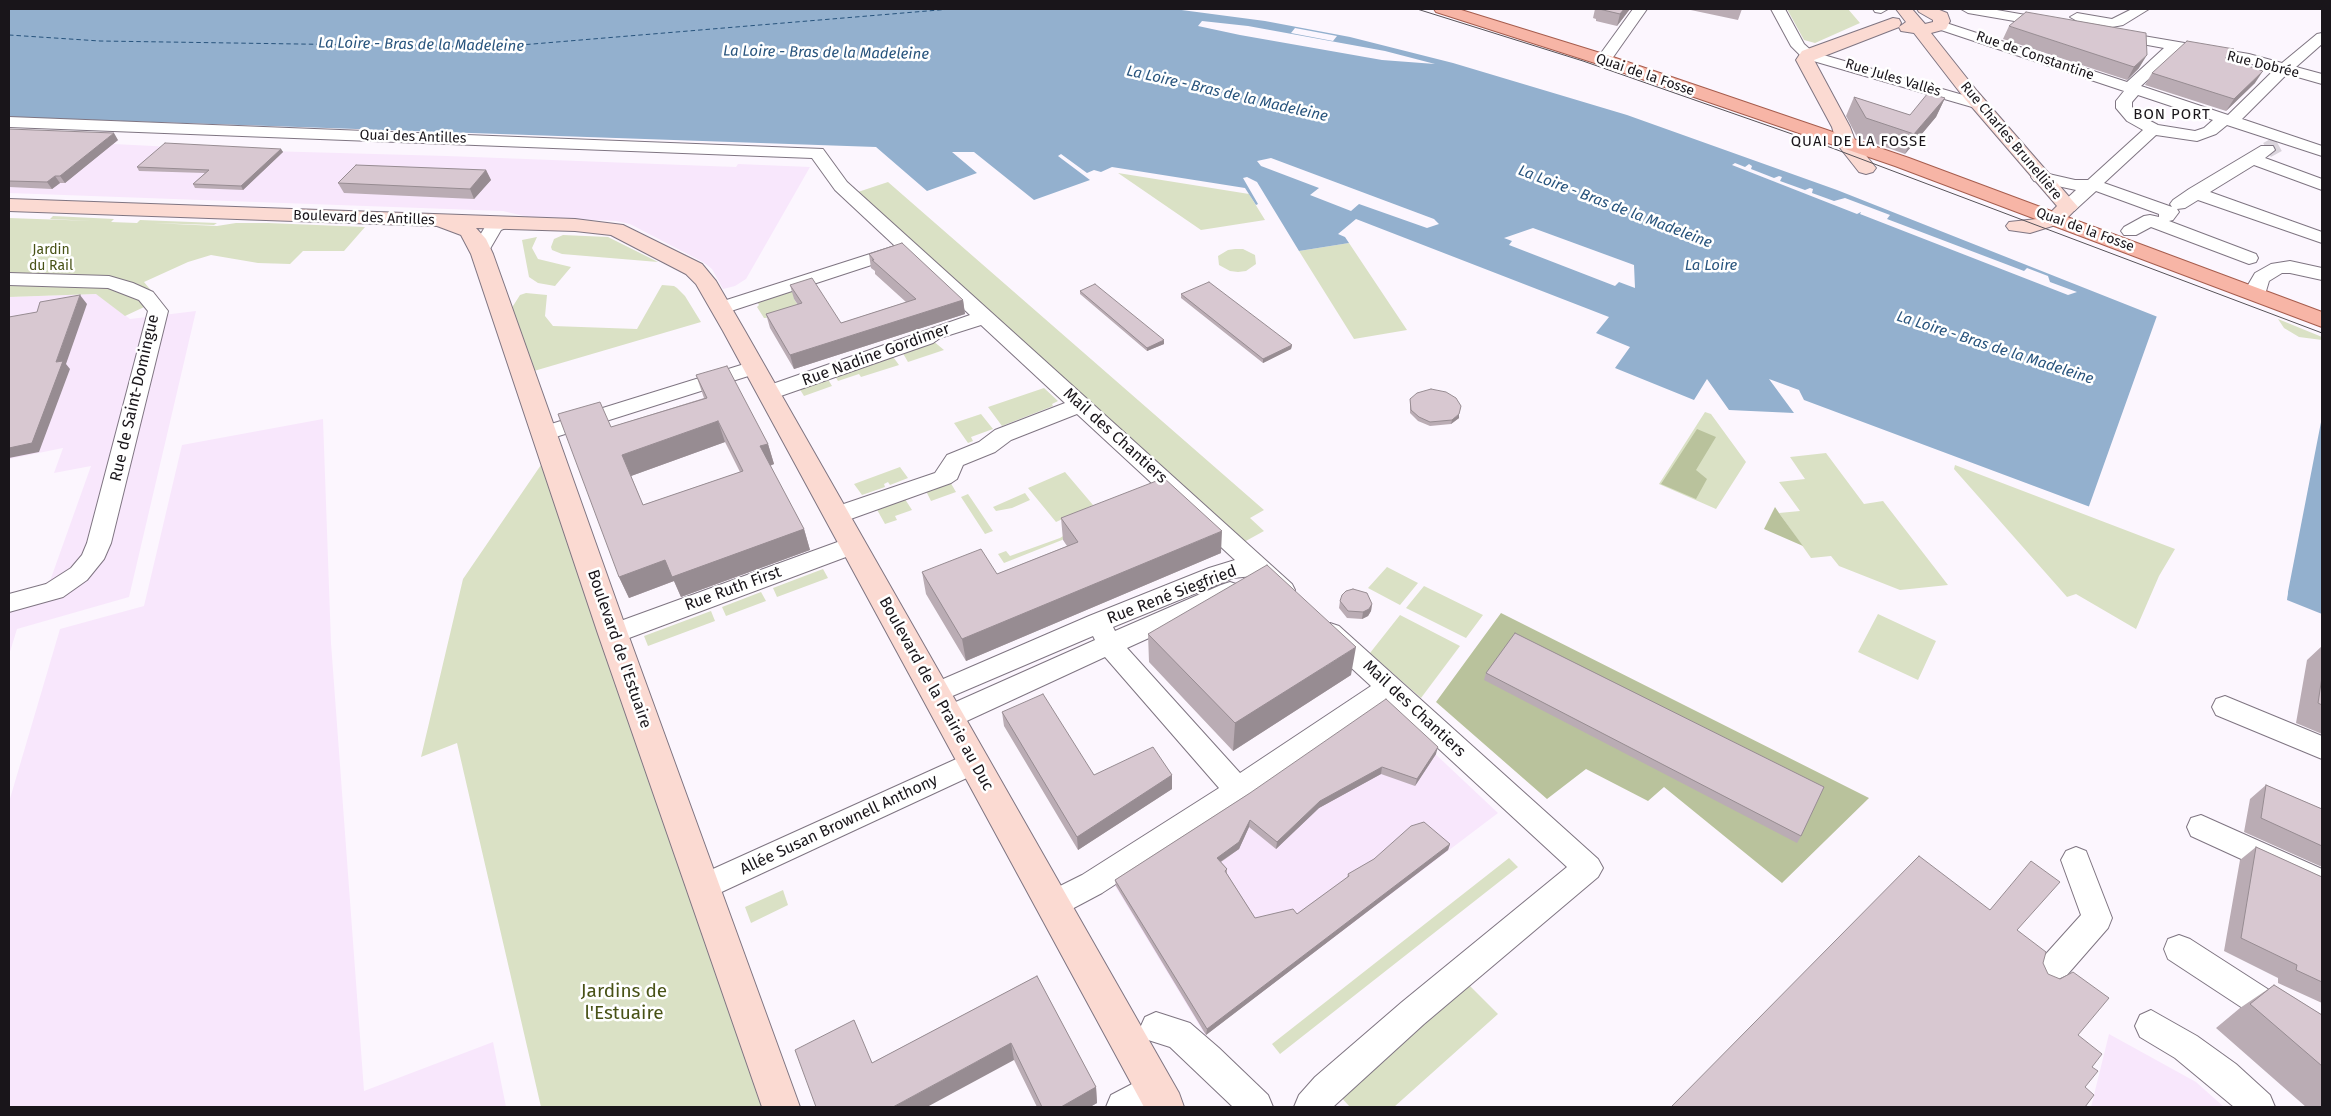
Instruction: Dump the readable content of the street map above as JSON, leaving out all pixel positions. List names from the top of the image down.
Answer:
{
  "streets": {
    "main road": [
      "Quai de la Fosse",
      "Rue Charles Brunellière",
      "Boulevard des Antilles",
      "Boulevard de l'Estuaire",
      "Boulevard de la Prairie au Duc"
    ],
    "street": [
      "Rue de Constantine",
      "Rue Dobrée",
      "Rue Jules Vallès",
      "Quai des Antilles",
      "Rue Nadine Gordimer",
      "Rue de Saint-Domingue",
      "Mail des Chantiers",
      "Rue Ruth First",
      "Rue René Siegfried",
      "Allée Susan Brownell Anthony"
    ]
  },
  "crossings": [
    ["Quai de la Fosse", "Rue Charles Brunellière"],
    ["Rue Jules Vallès", "Rue Charles Brunellière"],
    ["Quai des Antilles", "Mail des Chantiers"],
    ["Boulevard des Antilles", "Boulevard de l'Estuaire"],
    ["Boulevard des Antilles", "Boulevard de la Prairie au Duc"],
    ["Rue Nadine Gordimer", "Mail des Chantiers"],
    ["Rue Nadine Gordimer", "Boulevard de la Prairie au Duc"],
    ["Mail des Chantiers", "Rue René Siegfried"],
    ["Rue Ruth First", "Boulevard de l'Estuaire"],
    ["Rue Ruth First", "Boulevard de la Prairie au Duc"],
    ["Rue René Siegfried", "Boulevard de la Prairie au Duc"],
    ["Boulevard de l'Estuaire", "Allée Susan Brownell Anthony"],
    ["Boulevard de la Prairie au Duc", "Allée Susan Brownell Anthony"]
  ],
  "districts": ["BON PORT", "QUAI DE LA FOSSE"],
  "water": ["La Loire - Bras de la Madeleine", "La Loire"],
  "parks": ["Jardin du Rail", "Jardins de l'Estuaire"]
}
